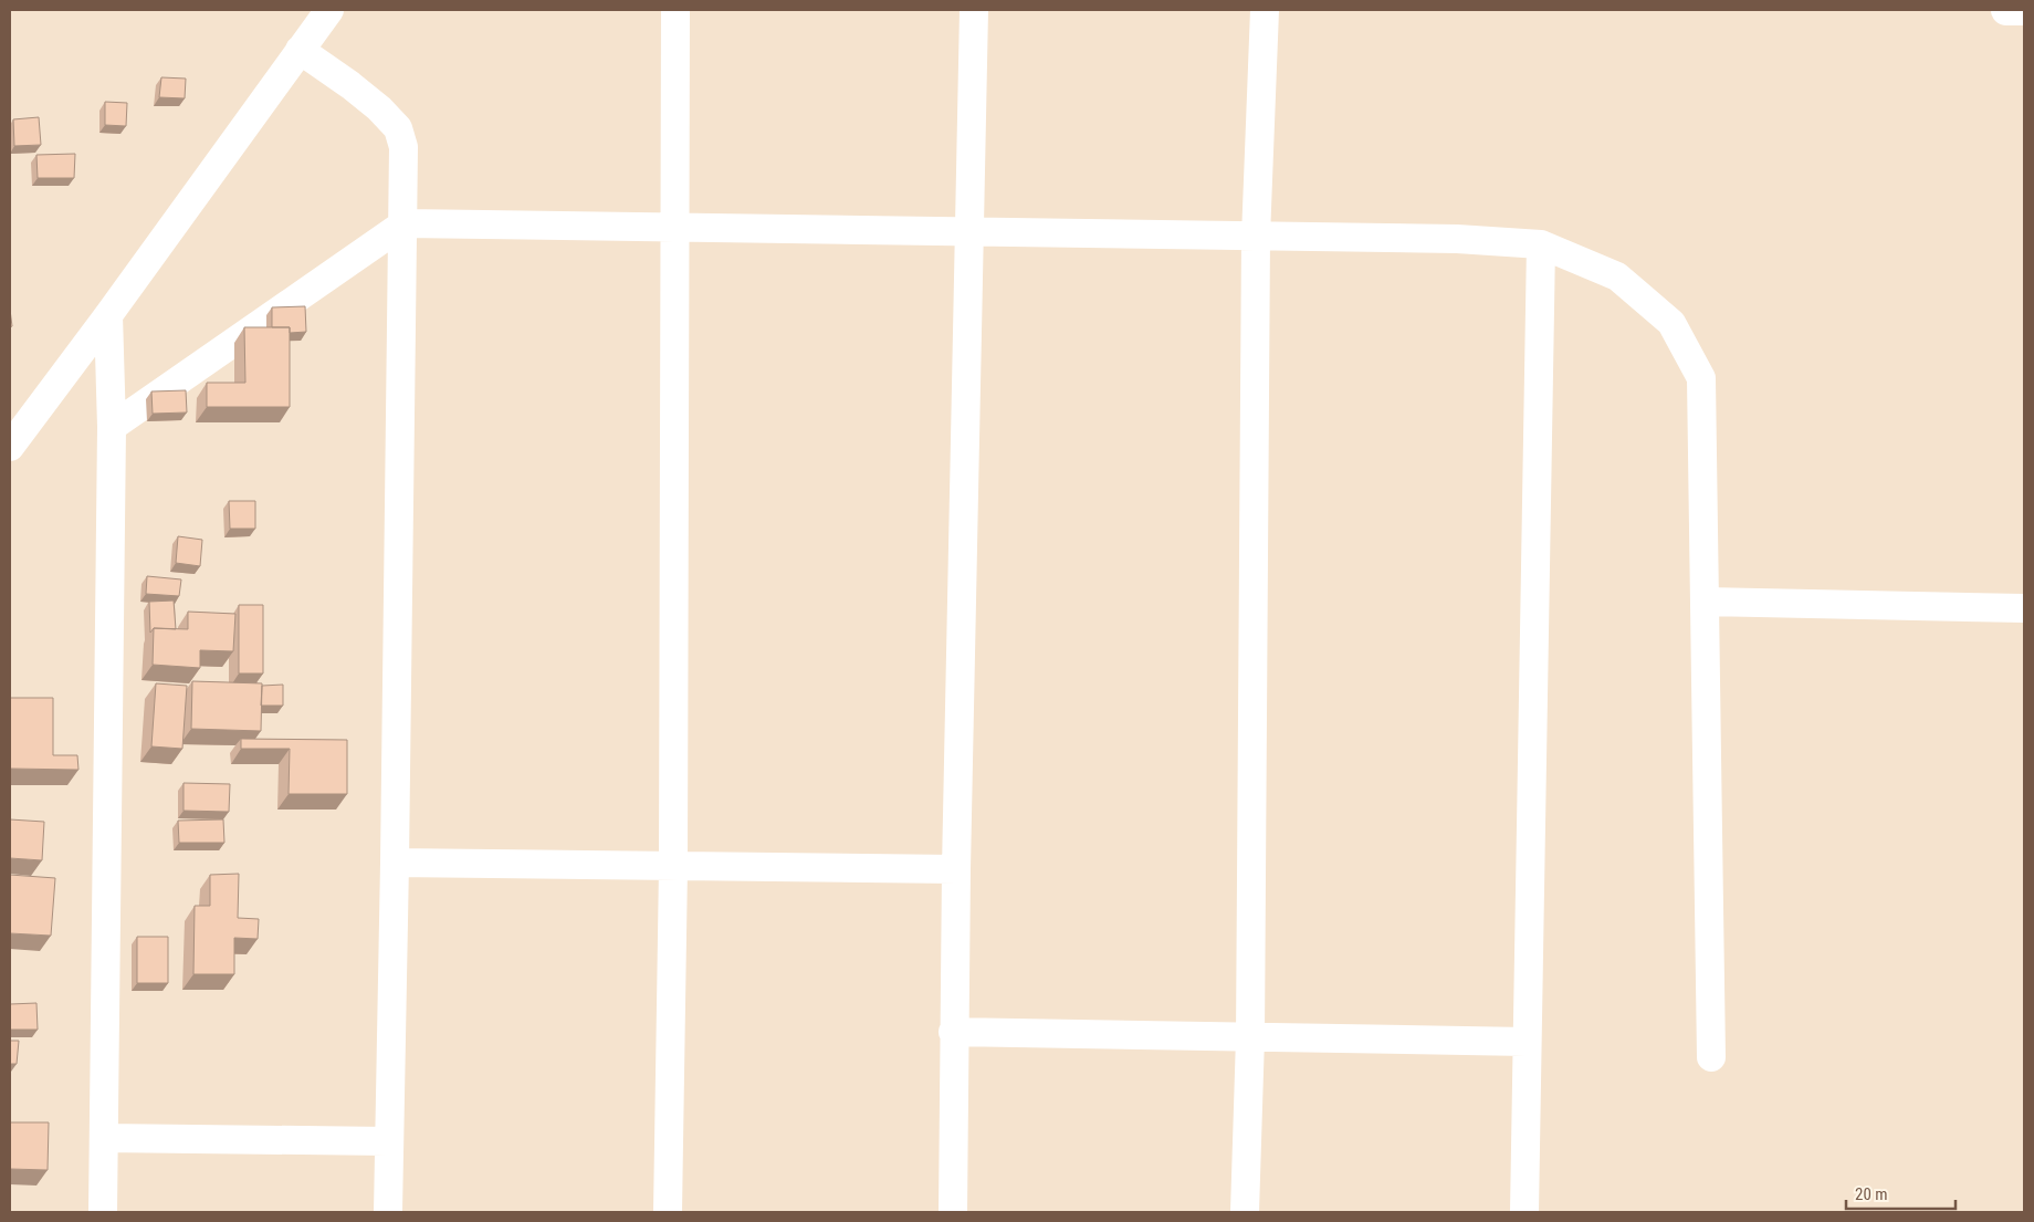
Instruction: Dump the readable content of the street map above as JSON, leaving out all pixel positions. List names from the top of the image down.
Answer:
{
  "scale_bar": "20 m"
}
